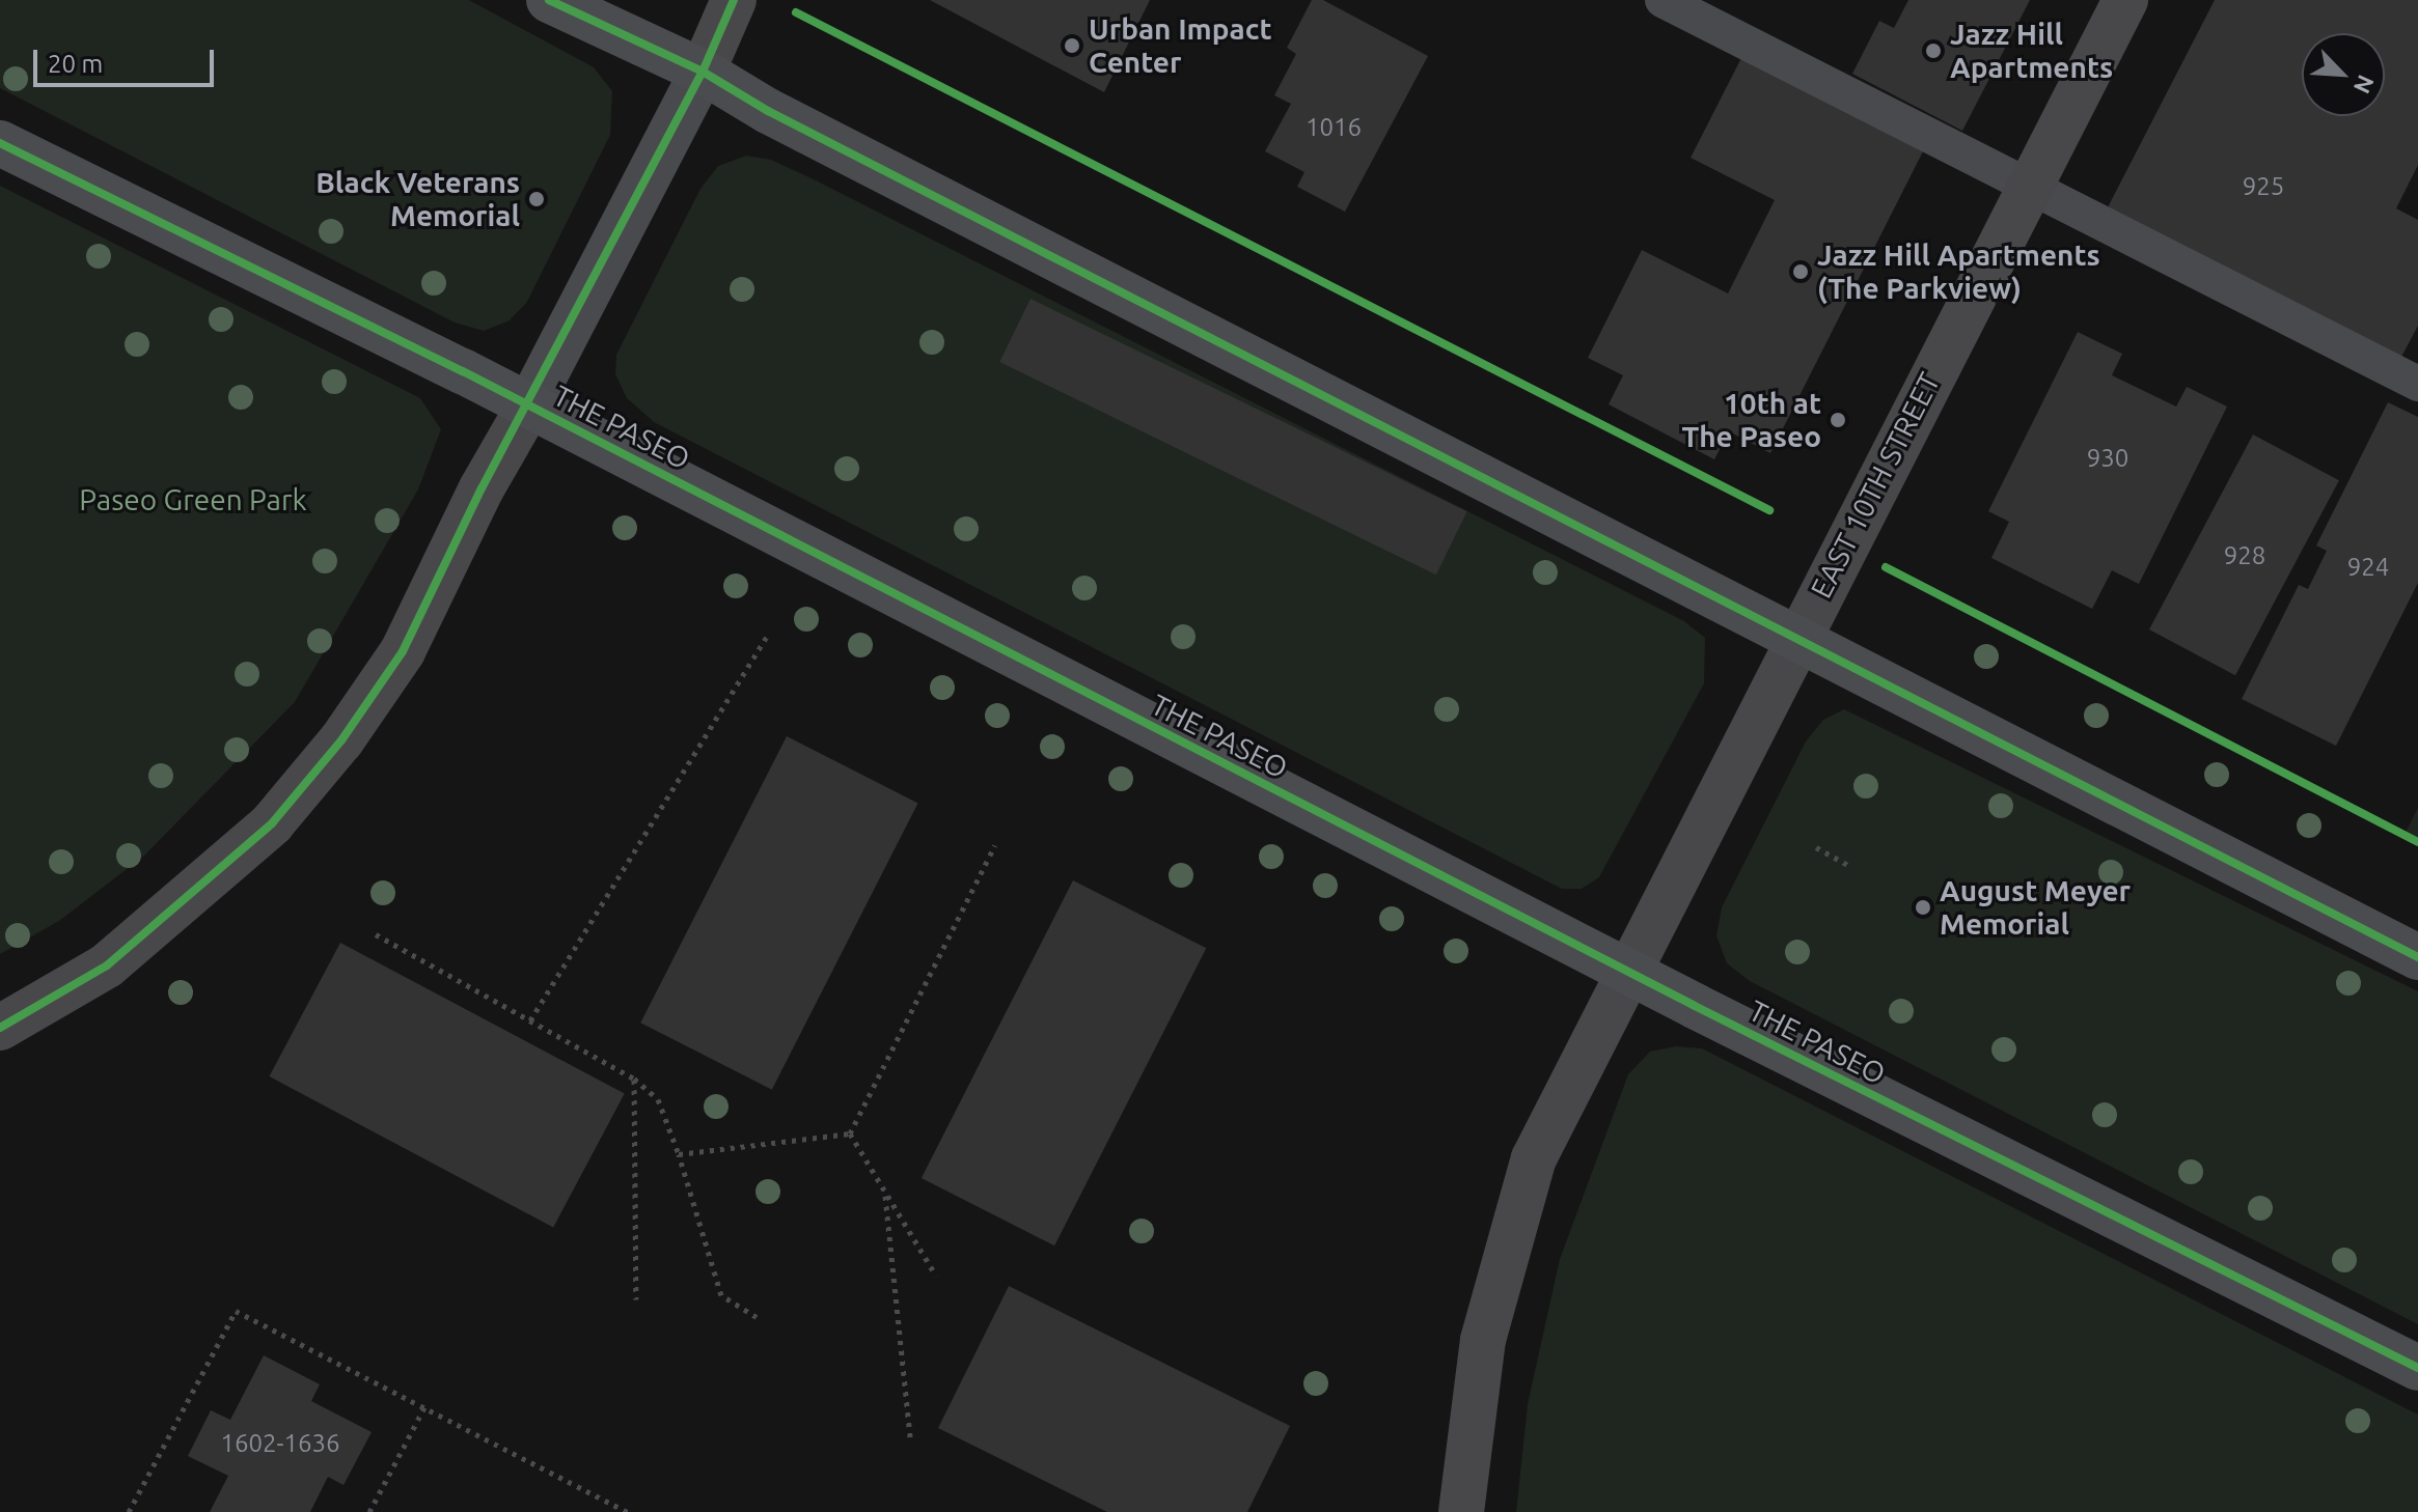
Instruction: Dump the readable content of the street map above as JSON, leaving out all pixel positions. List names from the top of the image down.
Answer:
{
  "streets": {
    "main road": ["THE PASEO", "EAST 10TH STREET"]
  },
  "crossings": [
    ["THE PASEO", "EAST 10TH STREET"]
  ],
  "parks": ["Paseo Green Park"],
  "places": [
    "Urban Impact Center",
    "Jazz Hill Apartments",
    "Black Veterans Memorial",
    "Jazz Hill Apartments (The Parkview)",
    "10th at The Paseo",
    "August Meyer Memorial"
  ],
  "house_numbers": [
    "1016",
    "925",
    "930",
    "928",
    "924",
    "1602-1636"
  ],
  "scale_bar": "20 m",
  "north": "bottom right"
}
